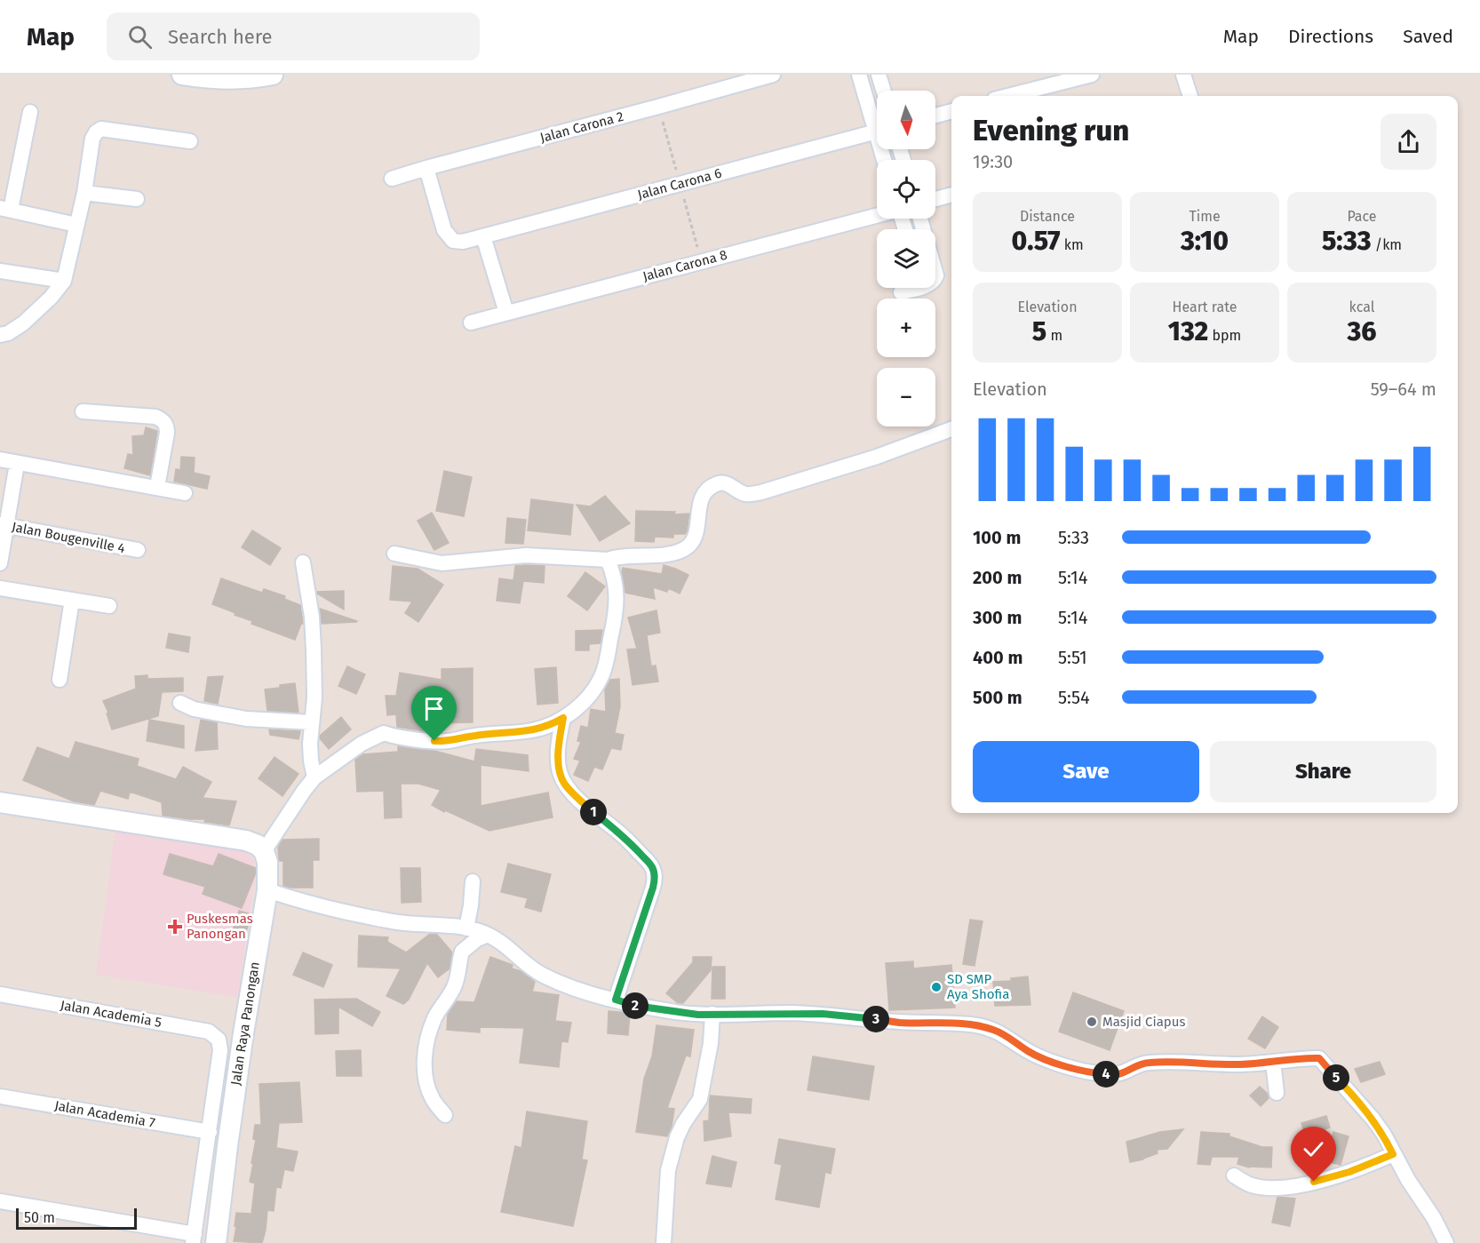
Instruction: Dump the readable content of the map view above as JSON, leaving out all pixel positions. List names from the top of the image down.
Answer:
{
  "streets": {
    "street": [
      "Jalan Carona 2",
      "Jalan Carona 6",
      "Jalan Carona 8",
      "Jalan Bougenville 4",
      "Jalan Academia 5",
      "Jalan Raya Panongan",
      "Jalan Academia 7"
    ]
  },
  "crossings": [
    ["Jalan Carona 2", "Jalan Carona 6"],
    ["Jalan Academia 5", "Jalan Academia 7"]
  ],
  "places": {
    "health": ["Puskesmas Panongan"],
    "other": ["SD SMP Aya Shofia", "Masjid Ciapus"]
  },
  "scale_bar": "50 m",
  "north": "bottom",
  "page": {
    "header": "Map",
    "search": "Search here",
    "nav": ["Map", "Directions", "Saved"],
    "map_buttons": ["+", "−"],
    "heading": ["Evening run", "19:30"],
    "stats": [
      ["Distance", "0.57 km"],
      ["Time", "3:10"],
      ["Pace", "5:33 /km"],
      ["Elevation", "5 m"],
      ["Heart rate", "132 bpm"],
      ["kcal", "36"]
    ],
    "chart": ["Elevation", "59–64 m"],
    "list": [
      {
        "name": "100 m",
        "note": "5:33"
      },
      {
        "name": "200 m",
        "note": "5:14"
      },
      {
        "name": "300 m",
        "note": "5:14"
      },
      {
        "name": "400 m",
        "note": "5:51"
      },
      {
        "name": "500 m",
        "note": "5:54"
      }
    ],
    "buttons": ["Save", "Share"],
    "pins": [
      "1",
      "2",
      "3",
      "4",
      "5"
    ],
    "scale": "50 m"
  }
}
